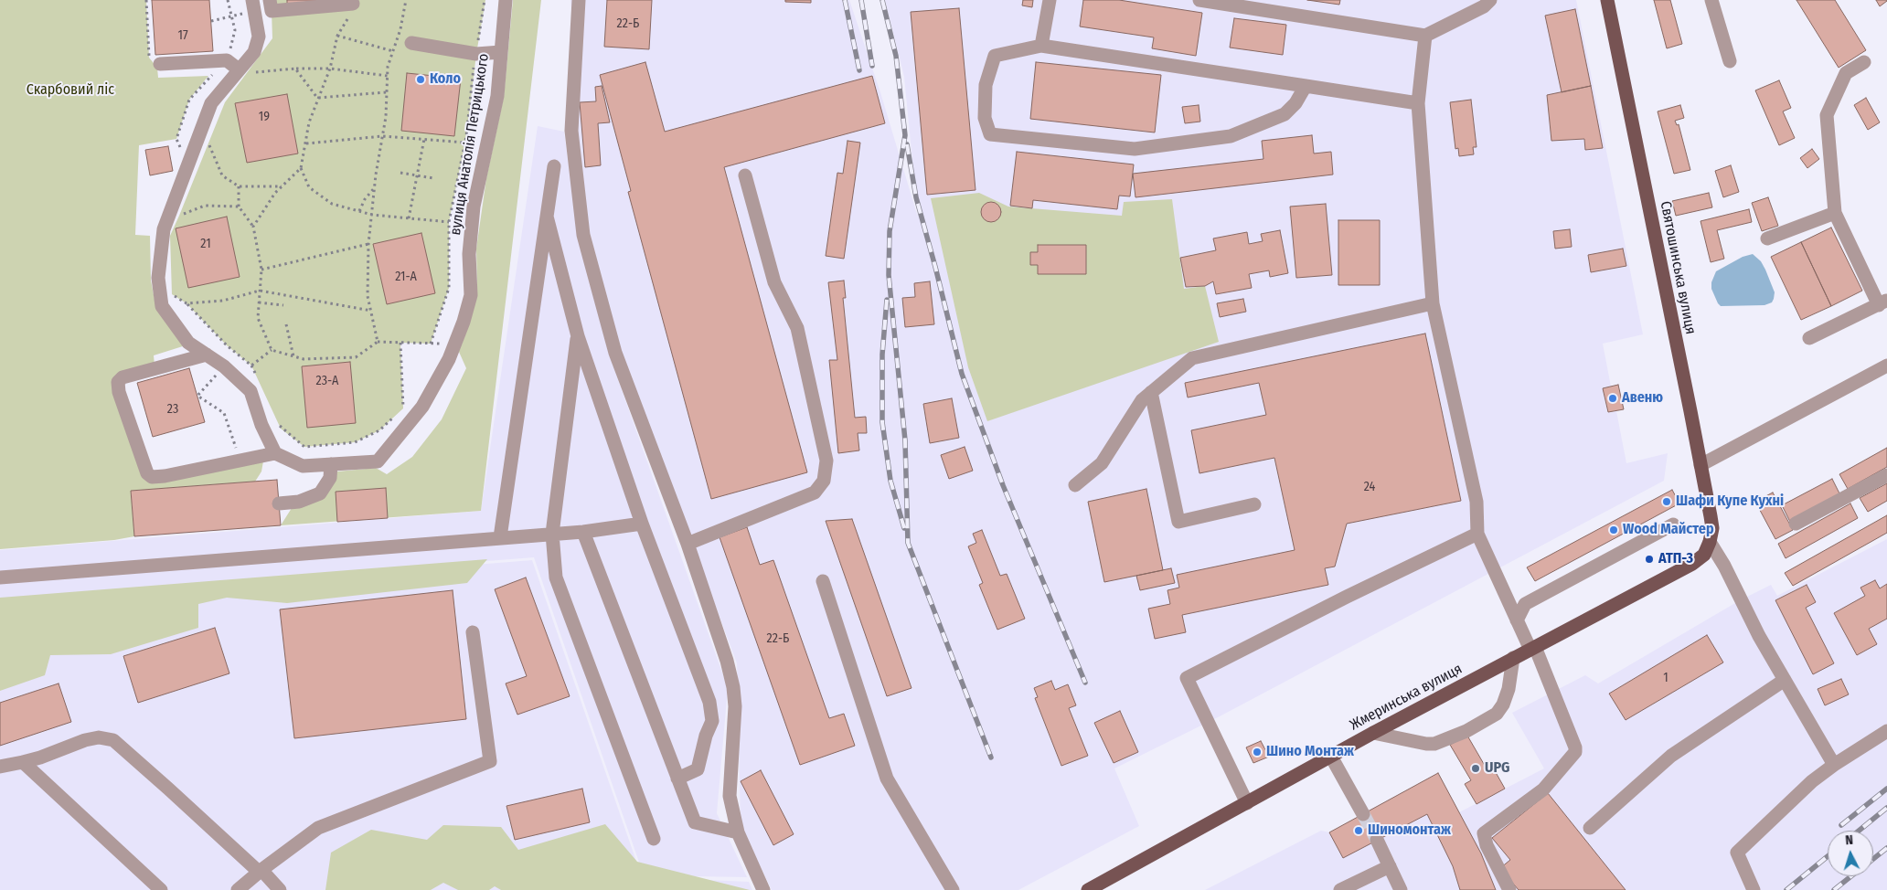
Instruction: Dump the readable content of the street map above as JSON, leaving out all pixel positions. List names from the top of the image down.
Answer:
{
  "streets": {
    "main road": ["Святошинська вулиця", "Жмеринська вулиця"],
    "street": ["вулиця Анатолія Петрицького"]
  },
  "crossings": [
    ["Святошинська вулиця", "Жмеринська вулиця"]
  ],
  "parks": ["Скарбовий ліс"],
  "places": [
    "Коло",
    "Авеню",
    "Шафи Купе Кухні",
    "Wood Майстер",
    "АТП-3",
    "Шино Монтаж",
    "UPG",
    "Шиномонтаж"
  ],
  "house_numbers": [
    "22-Б",
    "17",
    "19",
    "21",
    "21-А",
    "23-А",
    "23",
    "24",
    "22-Б",
    "1"
  ],
  "north": "top"
}
